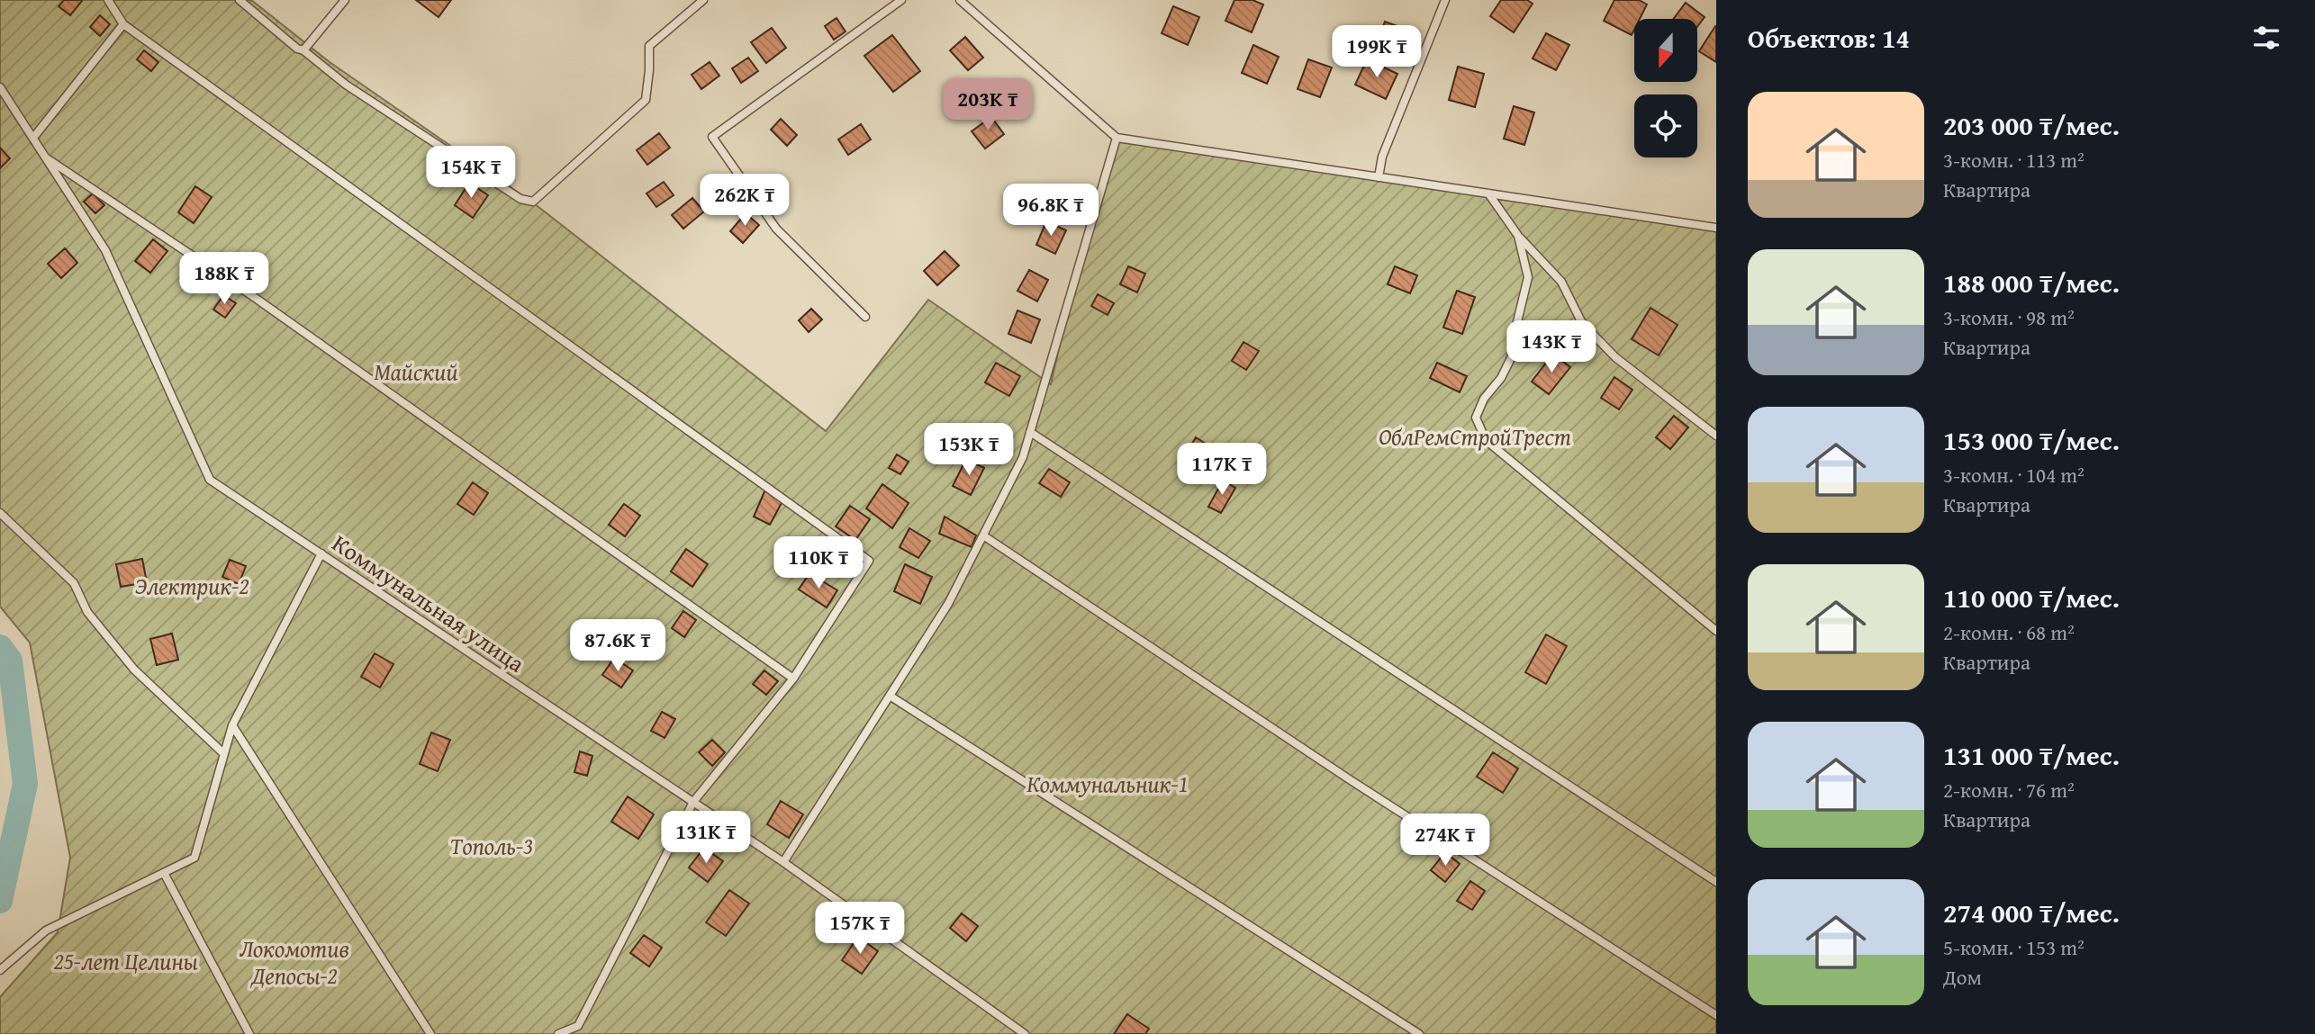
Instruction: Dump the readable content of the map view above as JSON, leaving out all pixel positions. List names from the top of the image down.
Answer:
{
  "streets": {
    "lane": ["Коммунальная улица"]
  },
  "parks": [
    "Майский",
    "ОблРемСтройТрест",
    "Электрик-2",
    "Коммунальник-1",
    "Тополь-3",
    "Локомотив Депосы-2",
    "25-лет Целины"
  ],
  "north": "bottom",
  "page": {
    "heading": "Объектов: 14",
    "price": [
      "199K ₸",
      "203K ₸",
      "154K ₸",
      "262K ₸",
      "96.8K ₸",
      "188K ₸",
      "143K ₸",
      "153K ₸",
      "117K ₸",
      "110K ₸",
      "87.6K ₸",
      "131K ₸",
      "274K ₸",
      "157K ₸"
    ],
    "list": [
      {
        "name": "203 000 ₸/мес.",
        "note": "3-комн. · 113 m² · Квартира"
      },
      {
        "name": "188 000 ₸/мес.",
        "note": "3-комн. · 98 m² · Квартира"
      },
      {
        "name": "153 000 ₸/мес.",
        "note": "3-комн. · 104 m² · Квартира"
      },
      {
        "name": "110 000 ₸/мес.",
        "note": "2-комн. · 68 m² · Квартира"
      },
      {
        "name": "131 000 ₸/мес.",
        "note": "2-комн. · 76 m² · Квартира"
      },
      {
        "name": "274 000 ₸/мес.",
        "note": "5-комн. · 153 m² · Дом"
      }
    ]
  }
}
